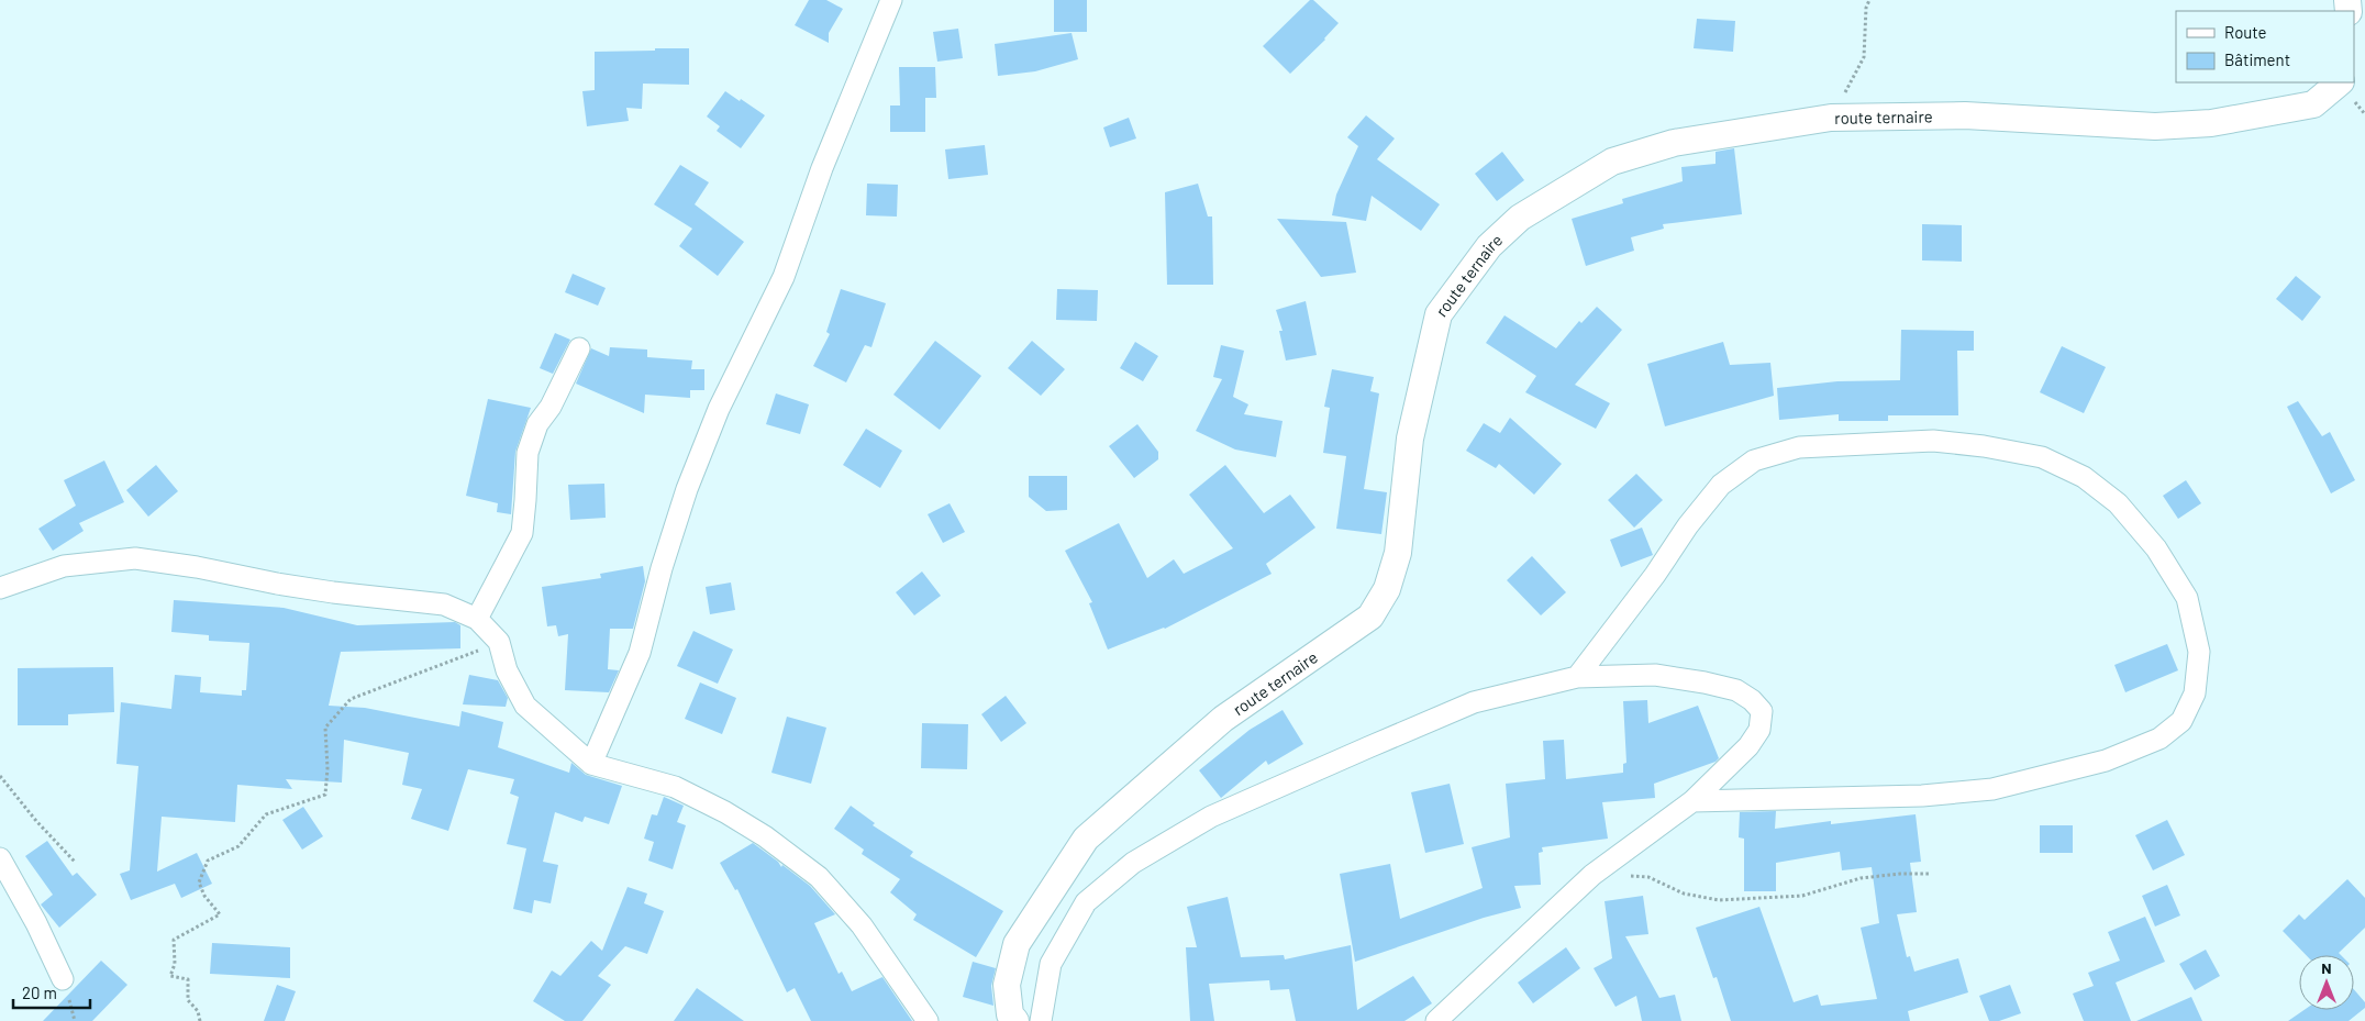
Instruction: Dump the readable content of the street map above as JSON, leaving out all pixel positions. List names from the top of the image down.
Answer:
{
  "streets": {
    "street": ["route ternaire"]
  },
  "legend": ["Route", "Bâtiment"],
  "scale_bar": "20 m",
  "north": "top"
}
